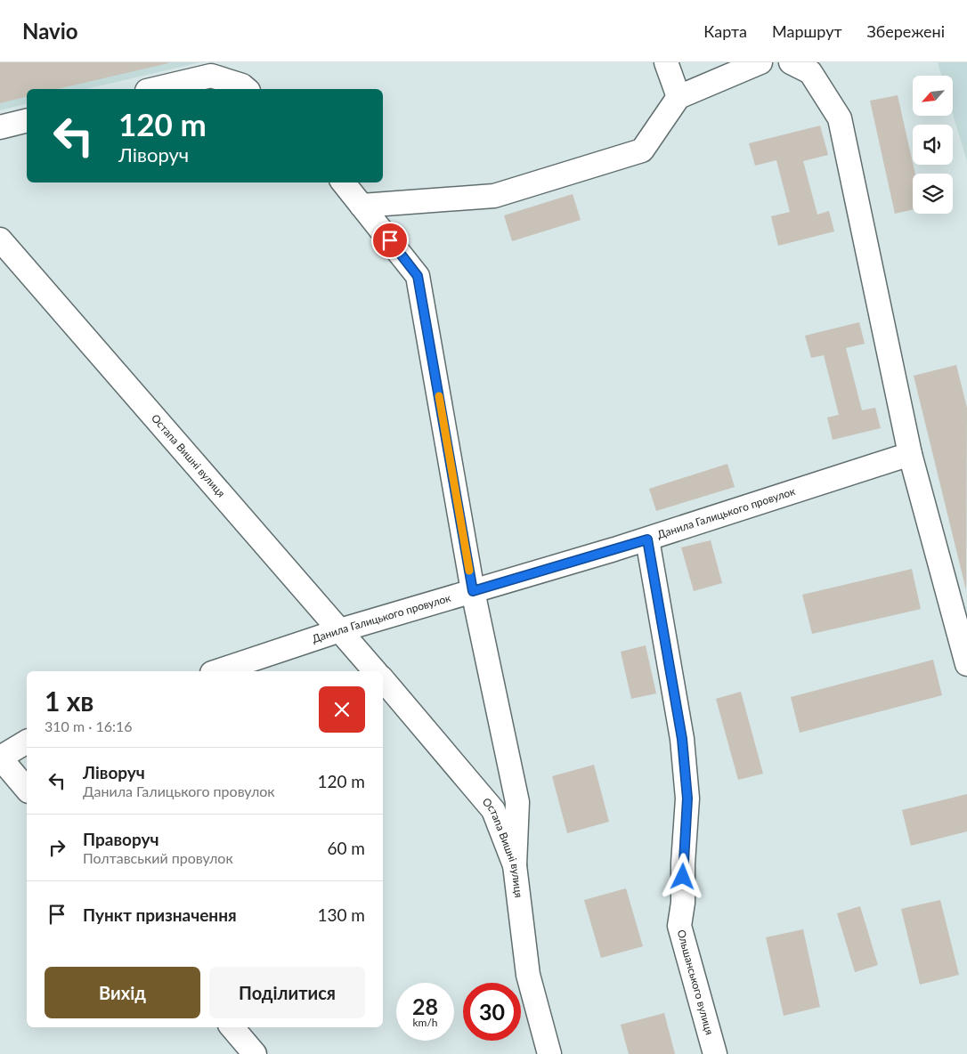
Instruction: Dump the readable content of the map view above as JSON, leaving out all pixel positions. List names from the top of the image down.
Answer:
{
  "streets": {
    "street": ["Остапа Вишні вулиця", "Данила Галицького провулок", "Ольшанського вулиця"]
  },
  "crossings": [
    ["Остапа Вишні вулиця", "Данила Галицького провулок"],
    ["Данила Галицького провулок", "Ольшанського вулиця"]
  ],
  "north": "bottom left",
  "page": {
    "header": "Navio",
    "nav": ["Карта", "Маршрут", "Збережені"],
    "turn": ["120 m", "Ліворуч"],
    "heading": ["1 хв", "310 m · 16:16"],
    "list": [
      {
        "name": "Ліворуч",
        "note": "Данила Галицького провулок",
        "value": "120 m"
      },
      {
        "name": "Праворуч",
        "note": "Полтавський провулок",
        "value": "60 m"
      },
      {
        "name": "Пункт призначення",
        "value": "130 m"
      }
    ],
    "buttons": ["Вихід", "Поділитися"],
    "speed": "28 km/h",
    "limit": "30"
  }
}
